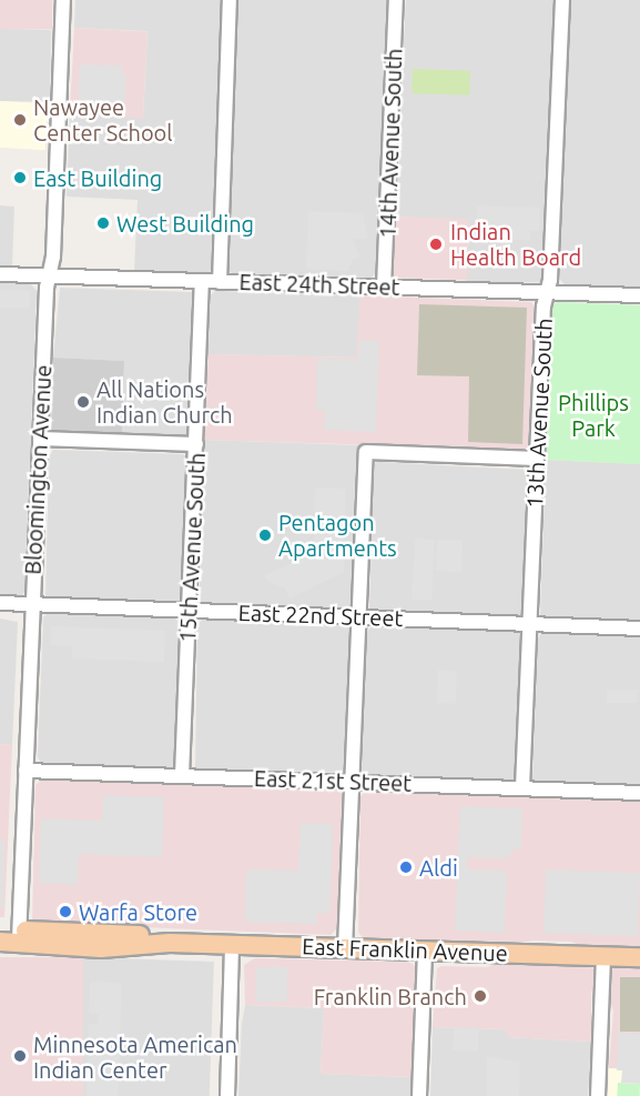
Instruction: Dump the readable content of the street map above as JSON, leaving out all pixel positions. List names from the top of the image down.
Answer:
{
  "streets": {
    "main road": ["East Franklin Avenue"],
    "street": [
      "14th Avenue South",
      "East 24th Street",
      "13th Avenue South",
      "Bloomington Avenue",
      "15th Avenue South",
      "East 22nd Street",
      "East 21st Street"
    ]
  },
  "crossings": [
    ["14th Avenue South", "East 24th Street"],
    ["East 24th Street", "13th Avenue South"],
    ["East 24th Street", "Bloomington Avenue"],
    ["East 24th Street", "15th Avenue South"],
    ["13th Avenue South", "East 22nd Street"],
    ["13th Avenue South", "East 21st Street"],
    ["Bloomington Avenue", "East 22nd Street"],
    ["Bloomington Avenue", "East 21st Street"],
    ["Bloomington Avenue", "East Franklin Avenue"],
    ["15th Avenue South", "East 22nd Street"],
    ["15th Avenue South", "East 21st Street"]
  ],
  "parks": ["Phillips Park"],
  "places": [
    "Nawayee Center School",
    "East Building",
    "West Building",
    "Indian Health Board",
    "All Nations Indian Church",
    "Pentagon Apartments",
    "Aldi",
    "Warfa Store",
    "Franklin Branch",
    "Minnesota American Indian Center"
  ]
}
